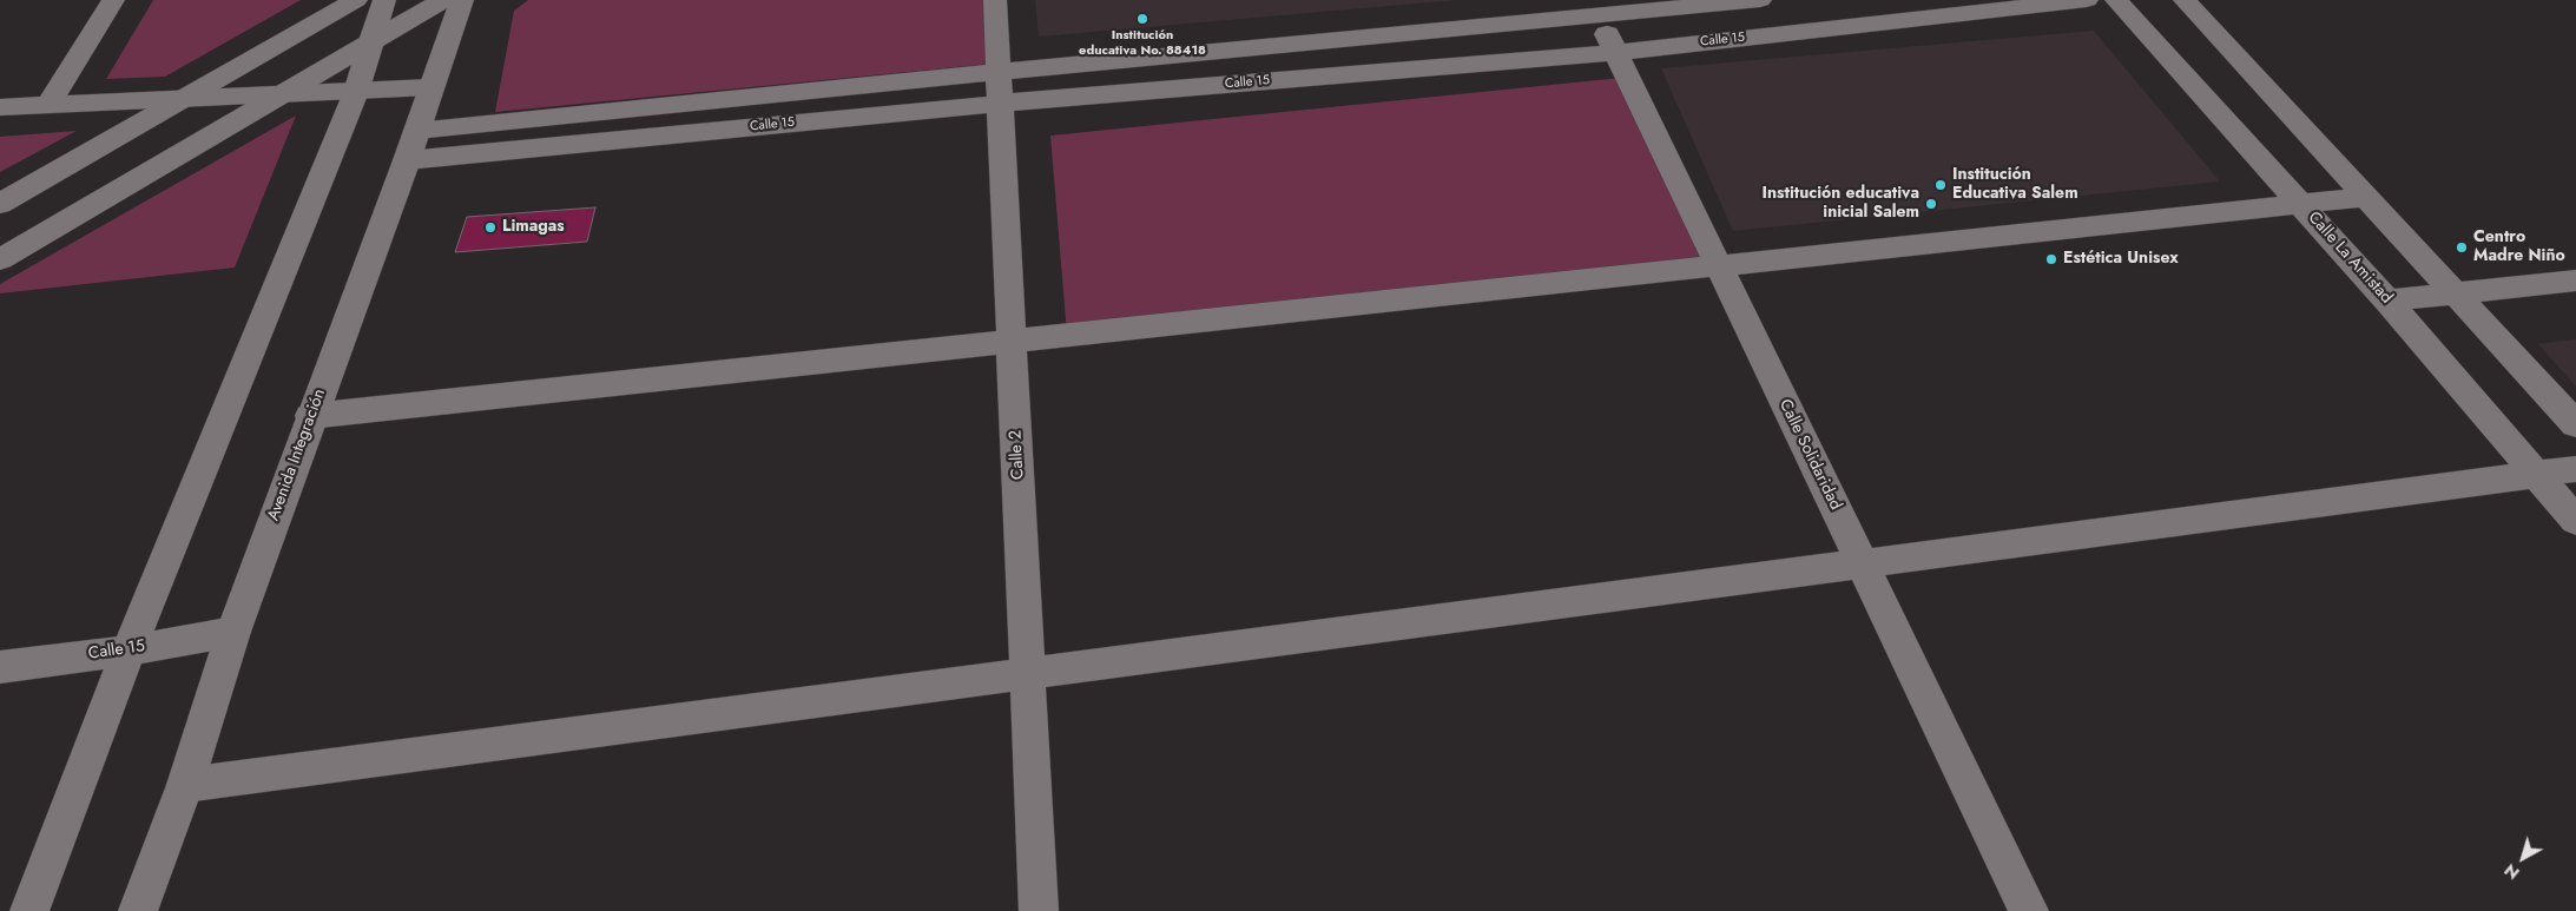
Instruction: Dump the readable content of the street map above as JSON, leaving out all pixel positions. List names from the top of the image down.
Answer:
{
  "streets": {
    "street": [
      "Calle 15",
      "Calle La Amistad",
      "Avenida Integración",
      "Calle 2",
      "Calle Solidaridad"
    ]
  },
  "crossings": [
    ["Calle 15", "Avenida Integración"],
    ["Calle 15", "Calle 2"],
    ["Calle 15", "Calle Solidaridad"]
  ],
  "places": [
    "Institución educativa No. 88418",
    "Institución Educativa Salem",
    "Institución educativa inicial Salem",
    "Limagas",
    "Centro Madre Niño",
    "Estética Unisex"
  ],
  "north": "bottom left"
}
